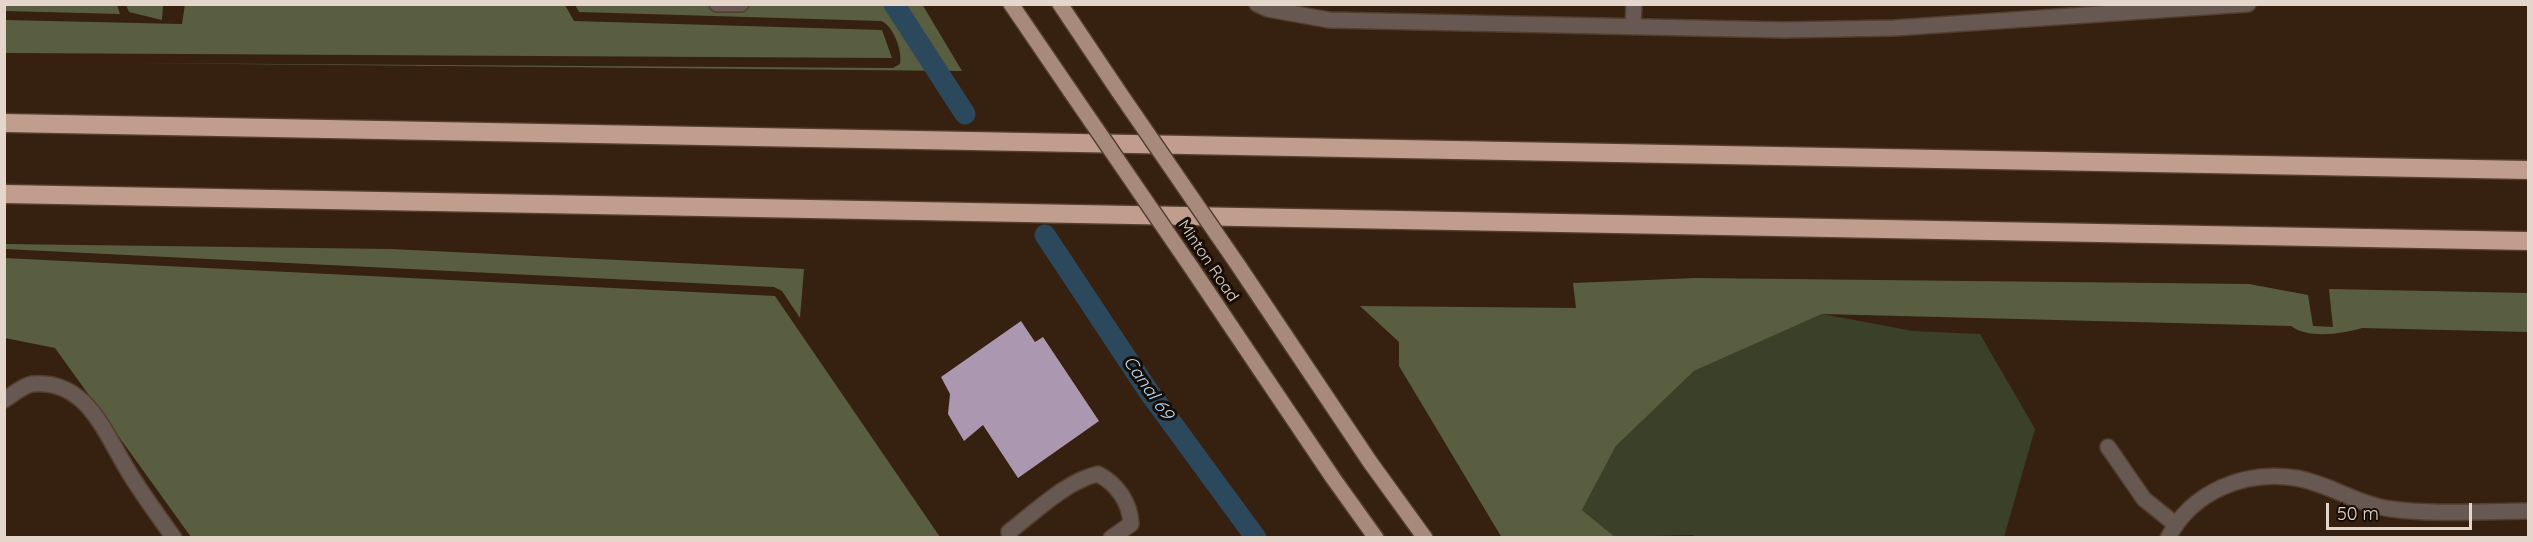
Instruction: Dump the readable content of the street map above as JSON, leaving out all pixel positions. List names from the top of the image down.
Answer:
{
  "streets": {
    "main road": ["Minton Road"]
  },
  "water": ["Canal 69"],
  "scale_bar": "50 m"
}
